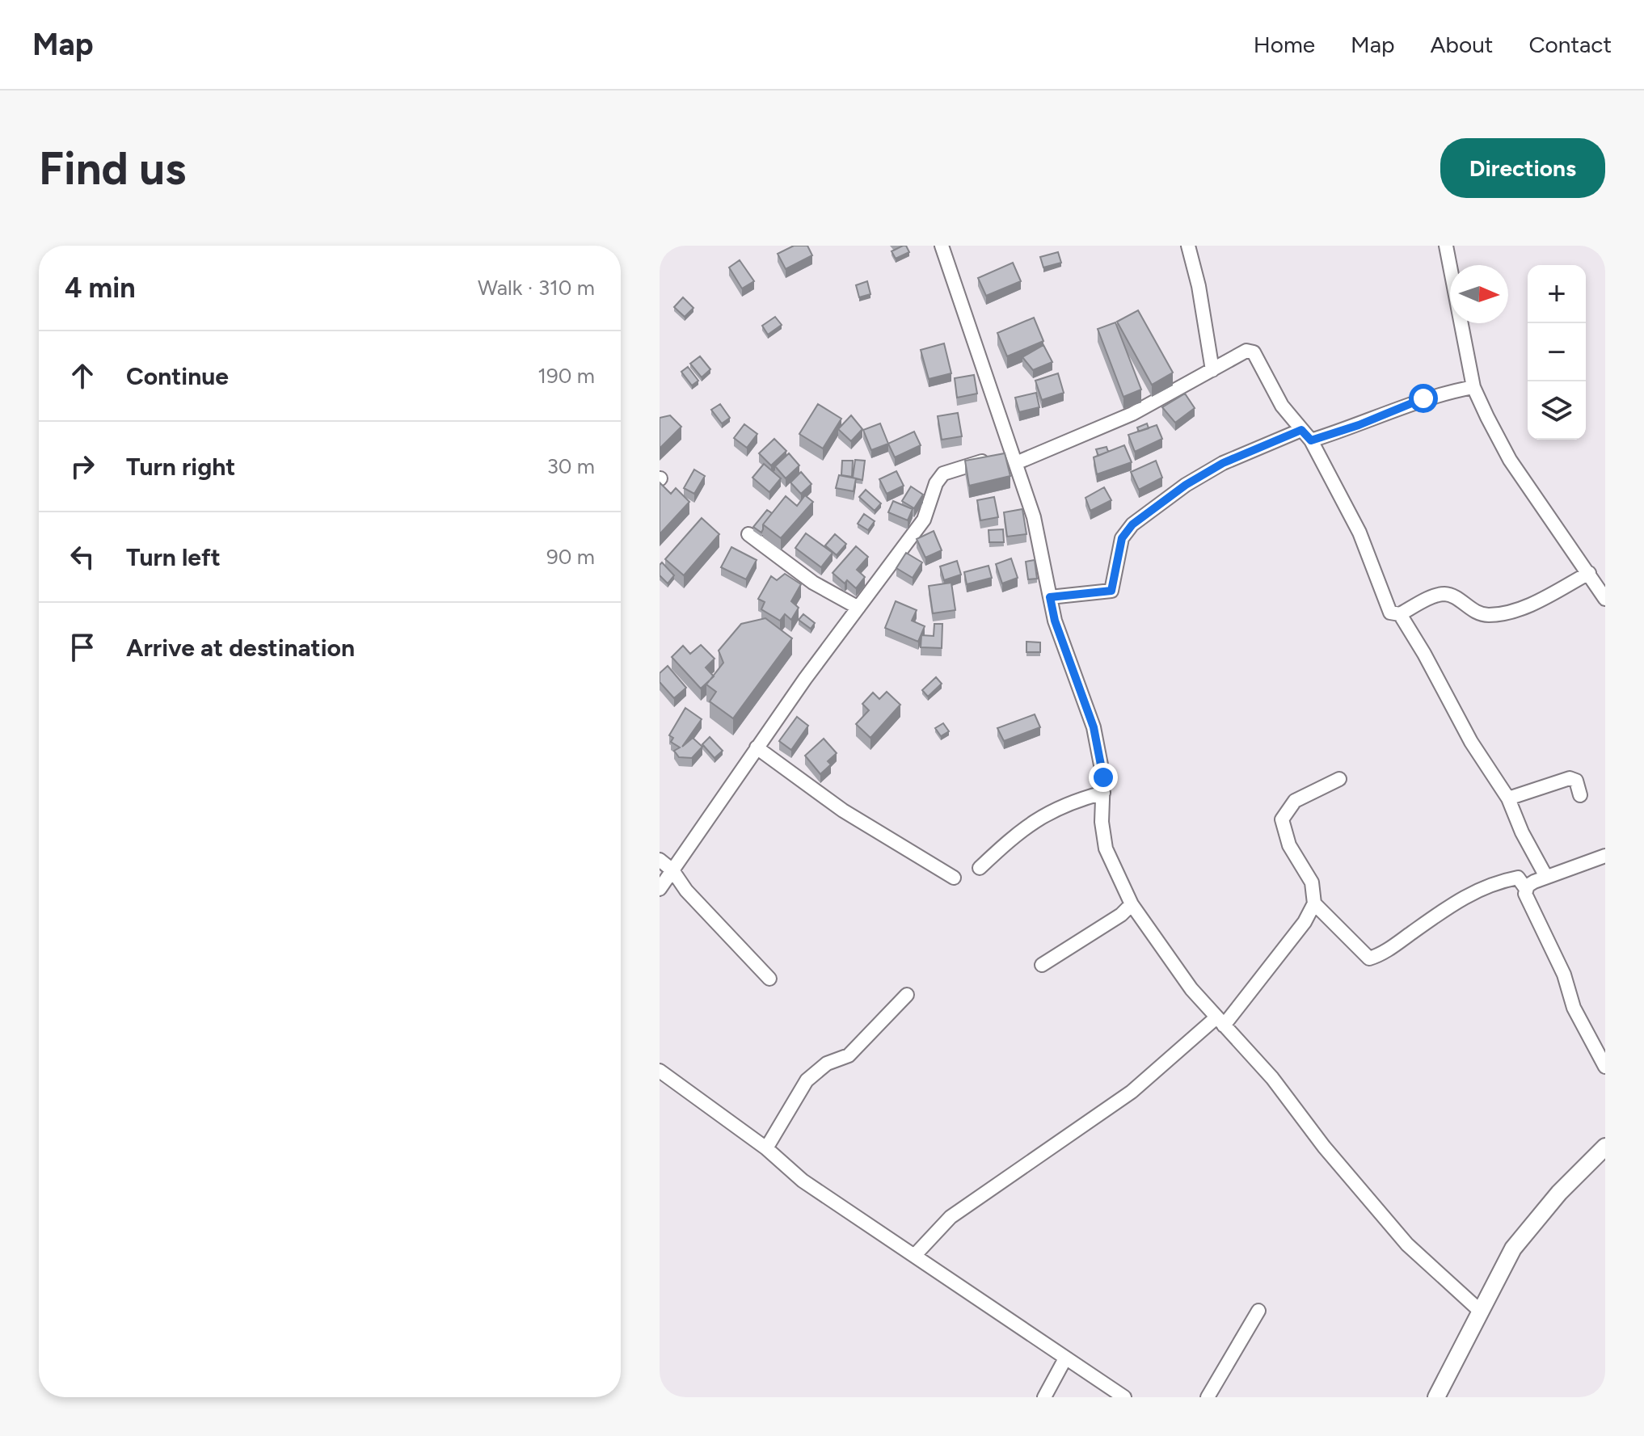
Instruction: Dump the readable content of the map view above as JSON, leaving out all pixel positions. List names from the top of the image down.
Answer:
{
  "north": "right",
  "page": {
    "header": "Map",
    "nav": [
      "Home",
      "Map",
      "About",
      "Contact"
    ],
    "buttons": "Directions",
    "title": "Find us",
    "heading": ["4 min", "Walk · 310 m"],
    "map_buttons": ["+", "−"],
    "list": [
      ["Continue", "190 m"],
      ["Turn right", "30 m"],
      ["Turn left", "90 m"],
      "Arrive at destination"
    ]
  }
}
